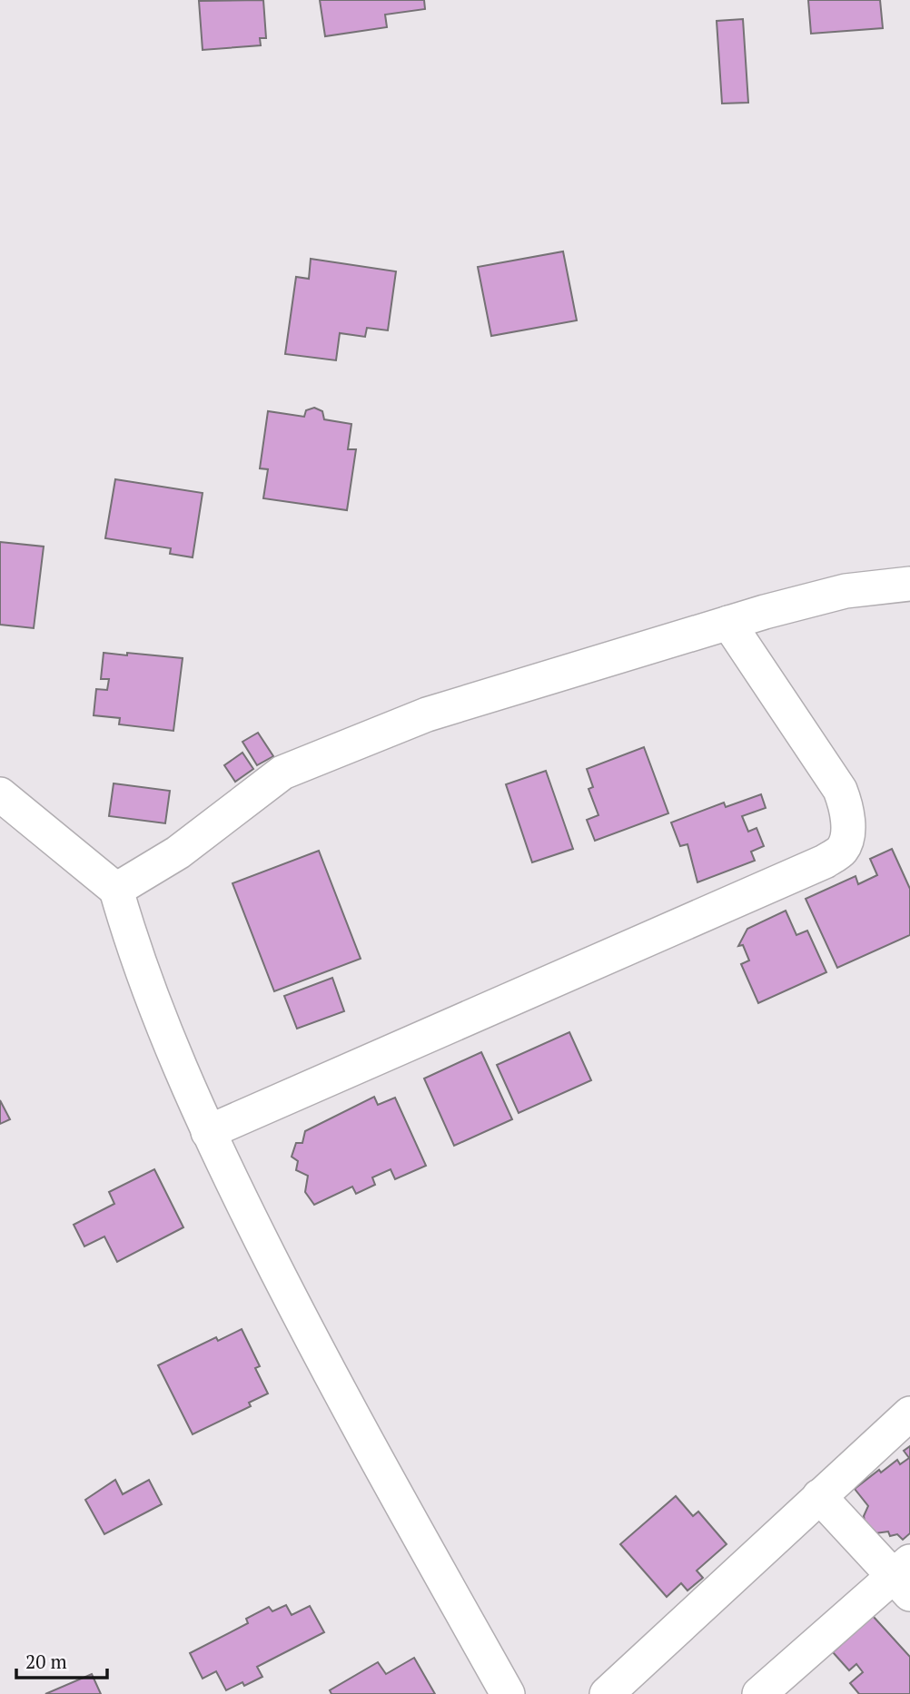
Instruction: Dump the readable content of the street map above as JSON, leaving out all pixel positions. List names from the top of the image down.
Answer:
{
  "scale_bar": "20 m"
}
